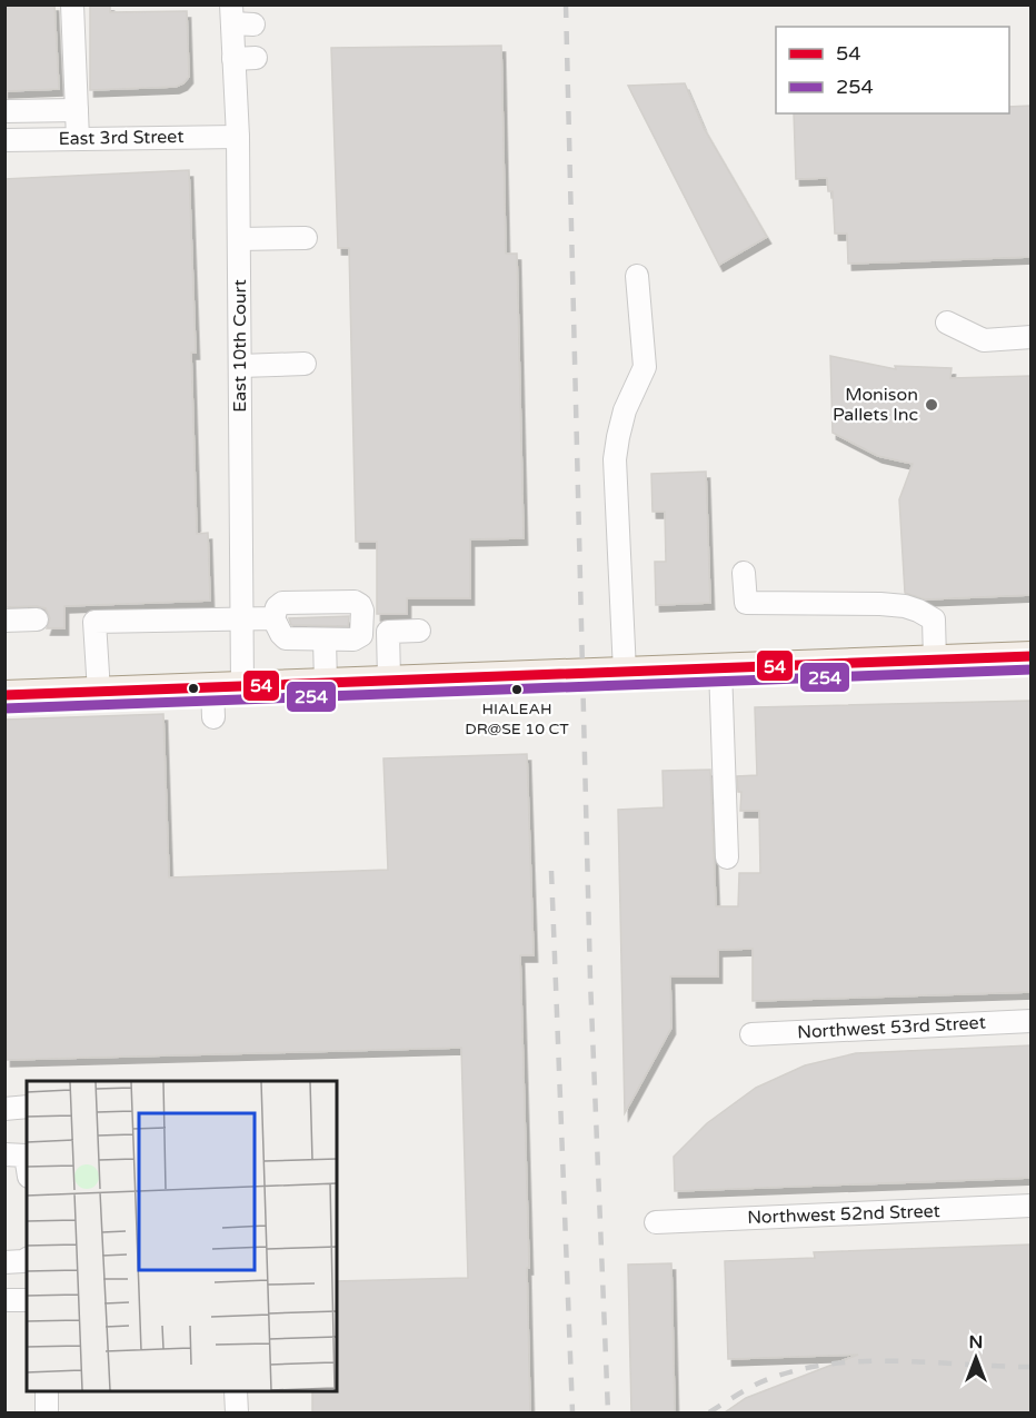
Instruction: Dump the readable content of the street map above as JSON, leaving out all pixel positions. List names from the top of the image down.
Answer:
{
  "streets": {
    "street": [
      "East 3rd Street",
      "East 10th Court",
      "Northwest 53rd Street",
      "Northwest 52nd Street"
    ]
  },
  "crossings": [
    ["East 3rd Street", "East 10th Court"]
  ],
  "places": ["Monison Pallets Inc", "HIALEAH DR@SE 10 CT"],
  "lines": ["transit line 54", "transit line 254"],
  "legend": ["54", "254"],
  "north": "top"
}
